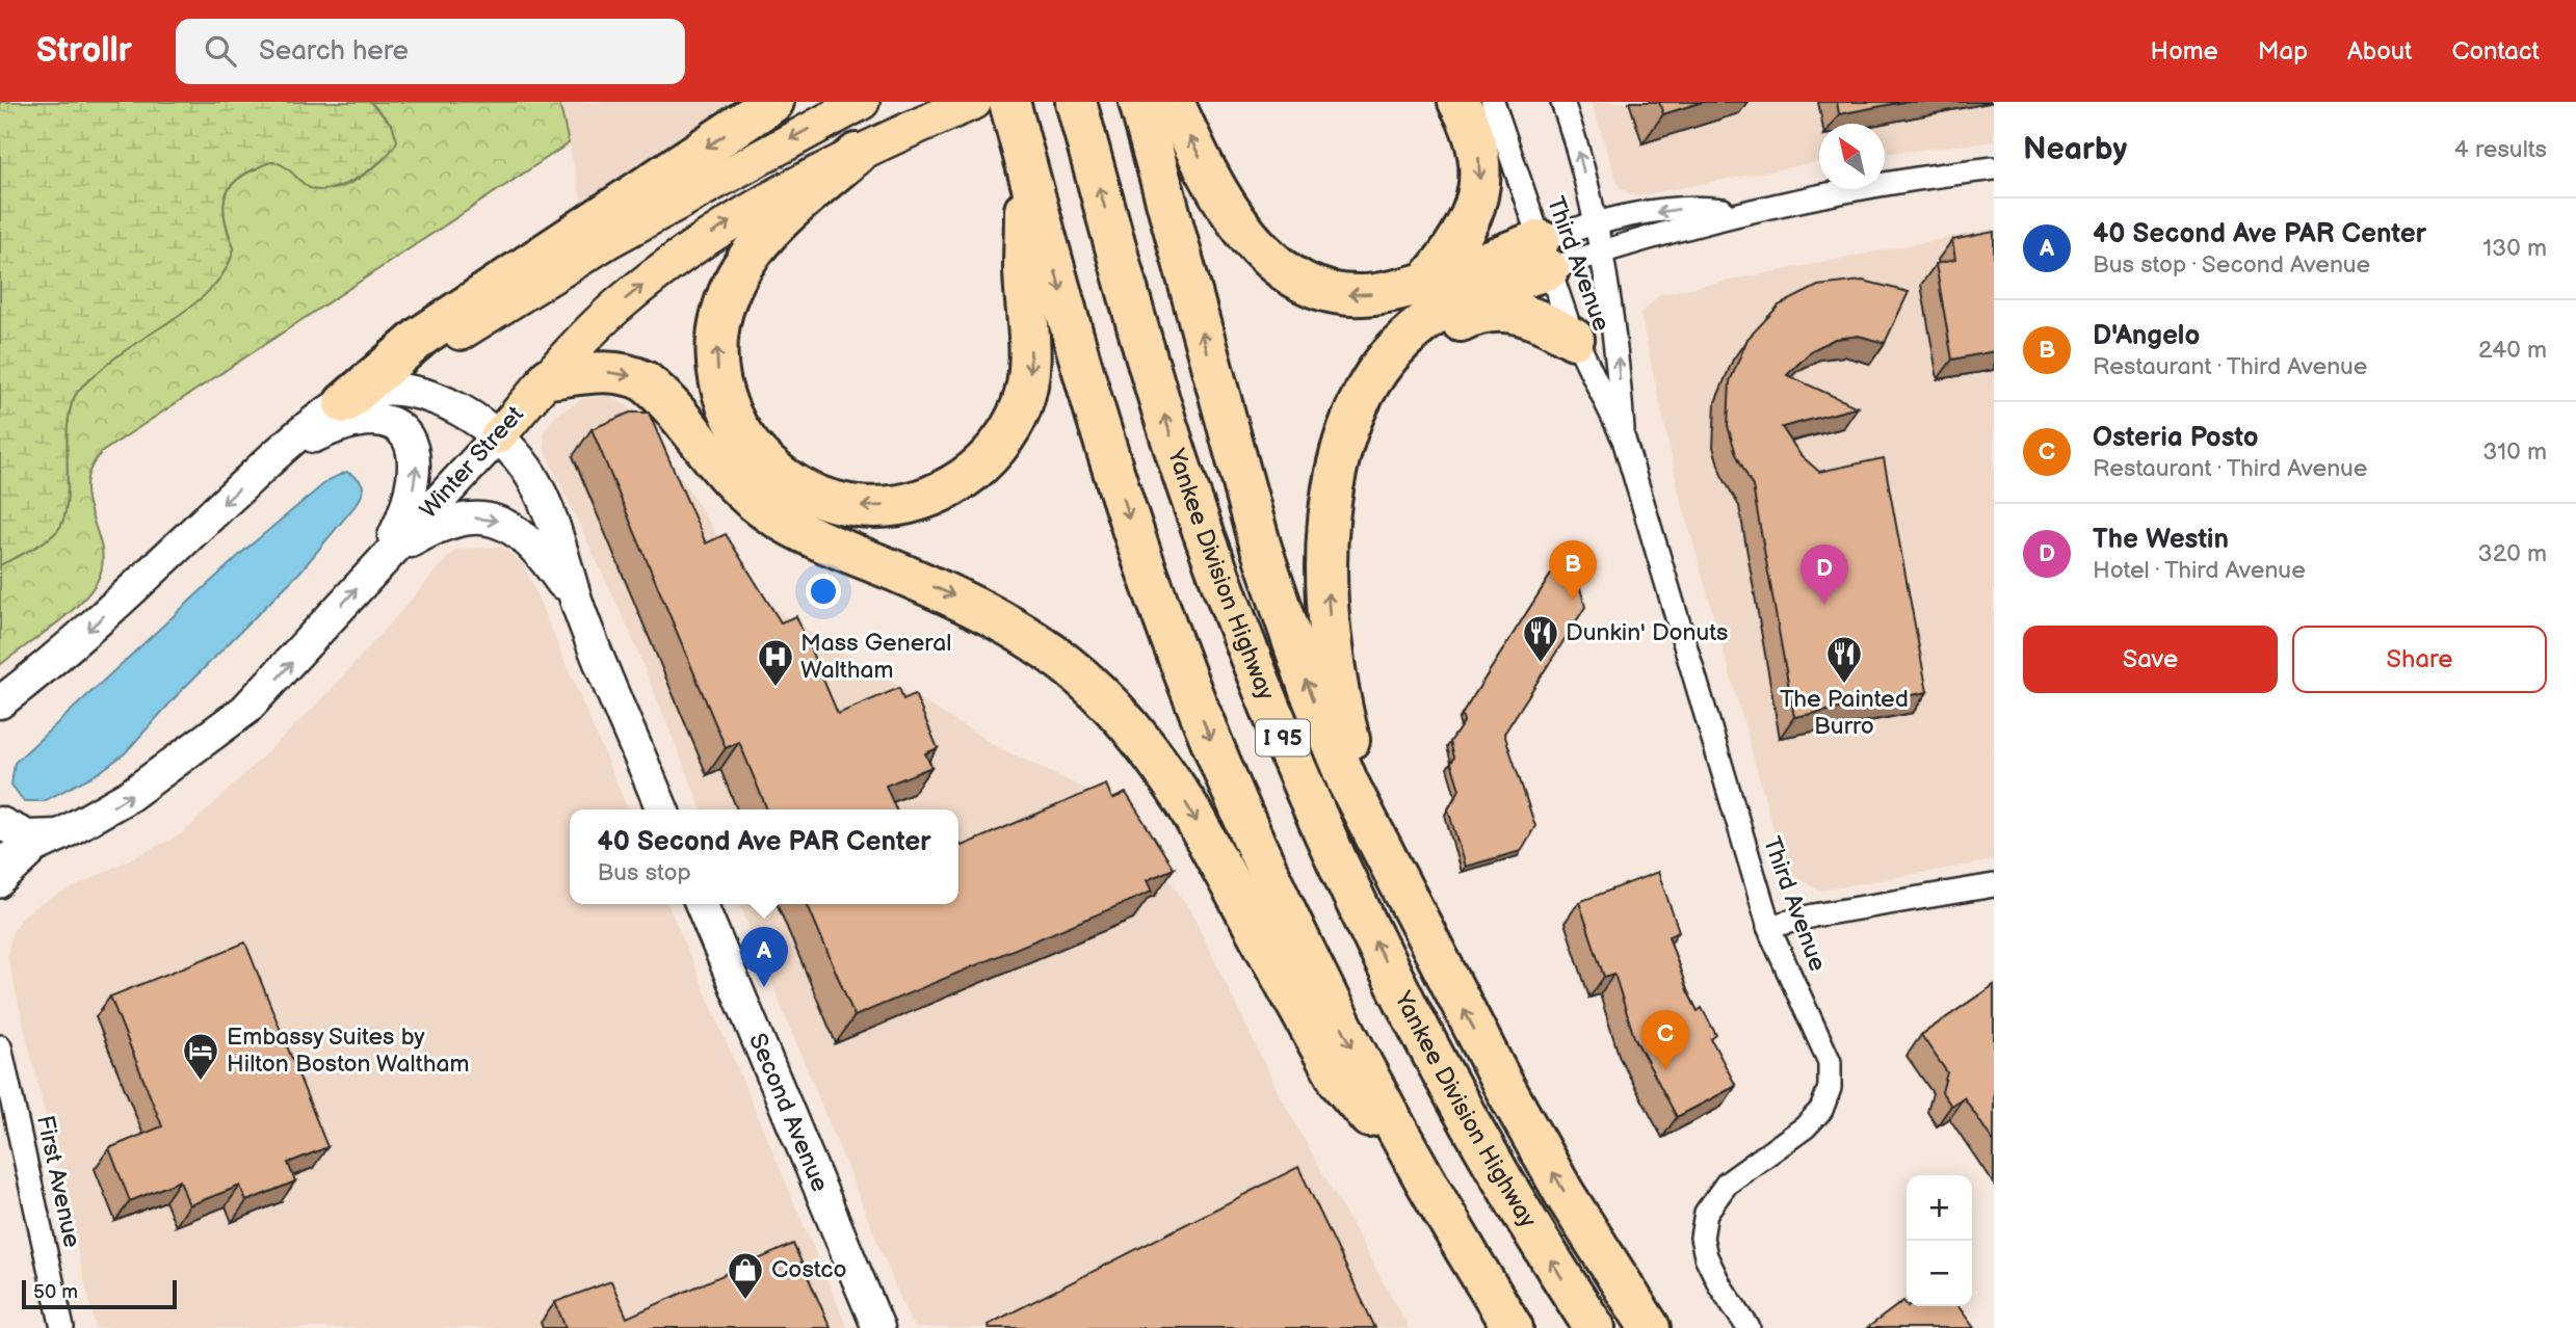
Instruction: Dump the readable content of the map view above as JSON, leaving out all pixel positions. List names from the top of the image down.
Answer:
{
  "streets": {
    "highway": ["Yankee Division Highway", "I 95"],
    "main road": ["Winter Street"],
    "street": ["Third Avenue", "Second Avenue", "First Avenue"]
  },
  "places": {
    "restaurant": ["Dunkin' Donuts", "The Painted Burro"],
    "hospital": ["Mass General Waltham"],
    "hotel": ["Embassy Suites by Hilton Boston Waltham"],
    "shop": ["Costco"]
  },
  "scale_bar": "50 m",
  "north": "top left",
  "page": {
    "header": "Strollr",
    "search": "Search here",
    "nav": [
      "Home",
      "Map",
      "About",
      "Contact"
    ],
    "heading": ["Nearby", "4 results"],
    "list": [
      {
        "mark": "A",
        "name": "40 Second Ave PAR Center",
        "note": "Bus stop · Second Avenue",
        "value": "130 m"
      },
      {
        "mark": "B",
        "name": "D'Angelo",
        "note": "Restaurant · Third Avenue",
        "value": "240 m"
      },
      {
        "mark": "C",
        "name": "Osteria Posto",
        "note": "Restaurant · Third Avenue",
        "value": "310 m"
      },
      {
        "mark": "D",
        "name": "The Westin",
        "note": "Hotel · Third Avenue",
        "value": "320 m"
      }
    ],
    "pins": [
      "B",
      "D",
      "A",
      "C"
    ],
    "buttons": ["Save", "Share"],
    "popup": ["40 Second Ave PAR Center", "Bus stop"],
    "map_buttons": ["+", "−"],
    "scale": "50 m"
  }
}
